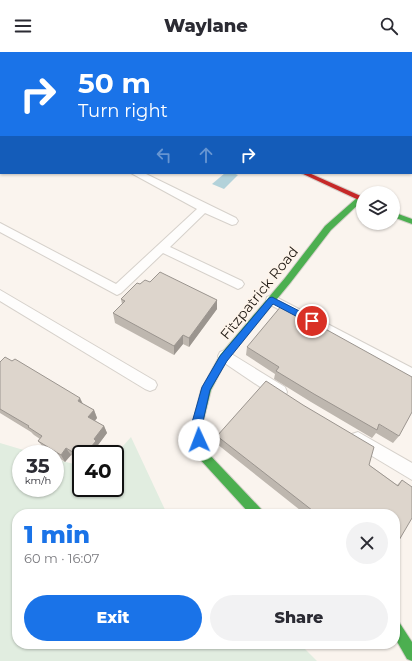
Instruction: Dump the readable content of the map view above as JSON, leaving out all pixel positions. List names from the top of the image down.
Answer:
{
  "streets": {
    "street": ["Fitzpatrick Road"]
  },
  "page": {
    "header": "Waylane",
    "turn": ["50 m", "Turn right"],
    "speed": "35 km/h",
    "limit": "40",
    "heading": ["1 min", "60 m · 16:07"],
    "buttons": ["Exit", "Share"]
  }
}
